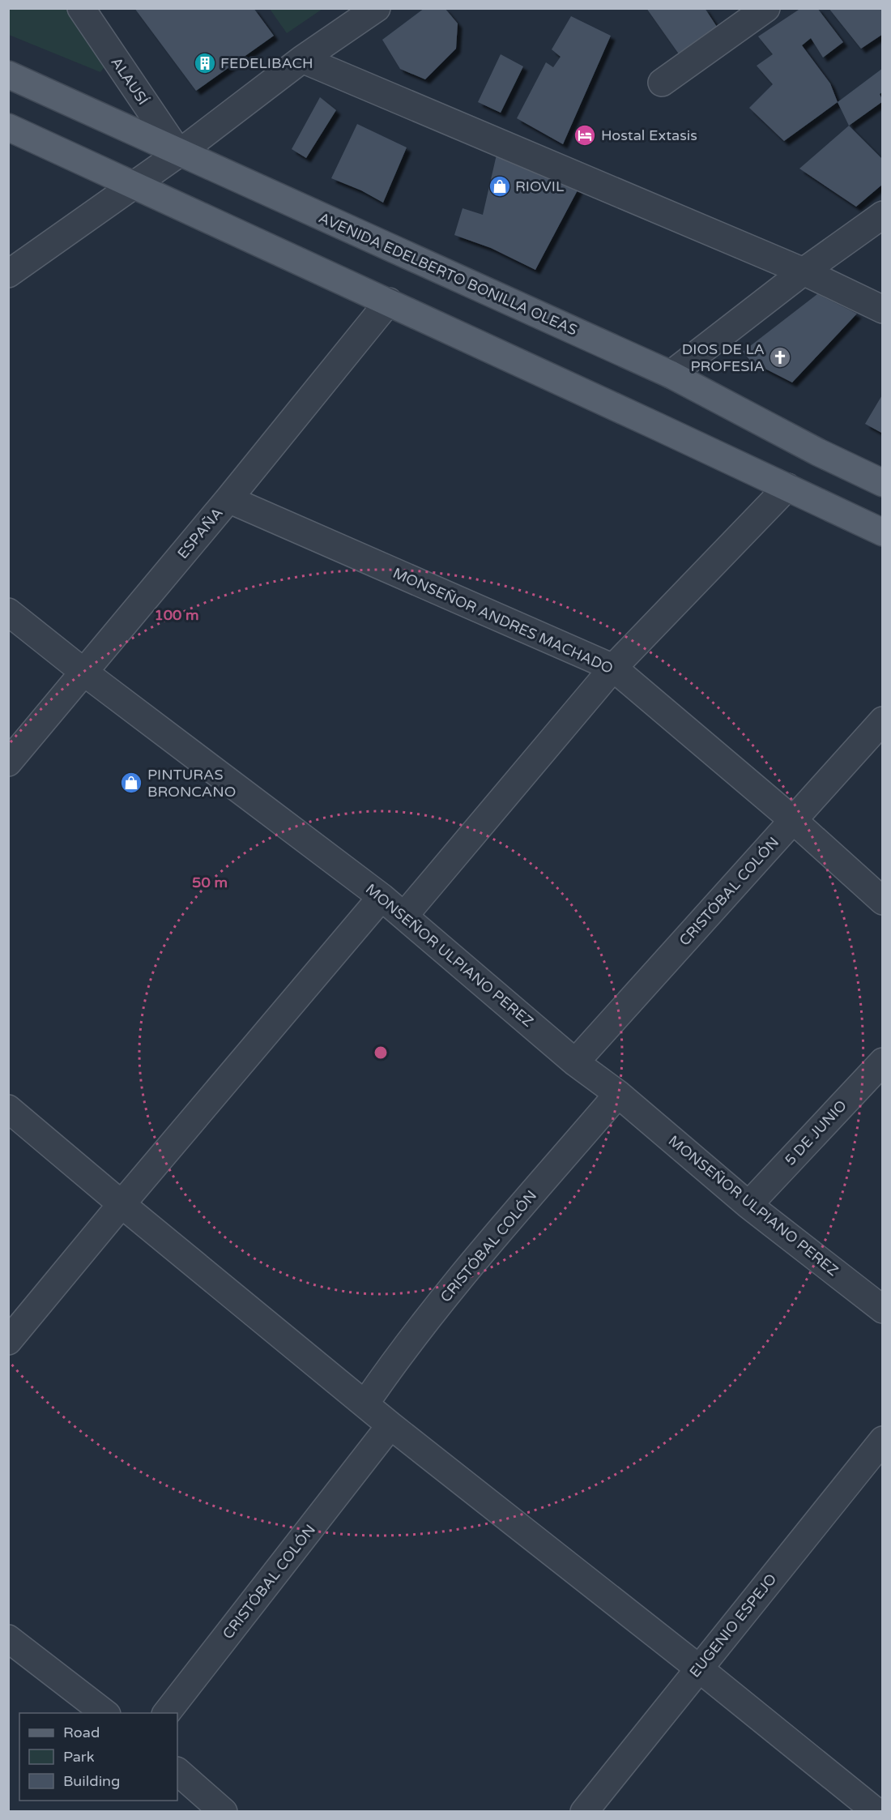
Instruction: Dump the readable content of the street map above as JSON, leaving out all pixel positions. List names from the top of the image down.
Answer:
{
  "streets": {
    "main road": ["AVENIDA EDELBERTO BONILLA OLEAS"],
    "street": [
      "ALAUSÍ",
      "ESPAÑA",
      "MONSEÑOR ANDRES MACHADO",
      "CRISTÓBAL COLÓN",
      "MONSEÑOR ULPIANO PEREZ",
      "5 DE JUNIO",
      "EUGENIO ESPEJO"
    ]
  },
  "crossings": [
    ["ALAUSÍ", "AVENIDA EDELBERTO BONILLA OLEAS"],
    ["ESPAÑA", "MONSEÑOR ANDRES MACHADO"],
    ["ESPAÑA", "MONSEÑOR ULPIANO PEREZ"],
    ["MONSEÑOR ANDRES MACHADO", "CRISTÓBAL COLÓN"],
    ["CRISTÓBAL COLÓN", "MONSEÑOR ULPIANO PEREZ"],
    ["MONSEÑOR ULPIANO PEREZ", "5 DE JUNIO"]
  ],
  "places": {
    "building": ["FEDELIBACH"],
    "hotel": ["Hostal Extasis"],
    "shop": ["RIOVIL", "PINTURAS BRONCANO"],
    "church": ["DIOS DE LA PROFESIA"]
  },
  "legend": ["Road", "Park", "Building"],
  "rings": ["100 m", "50 m"]
}
